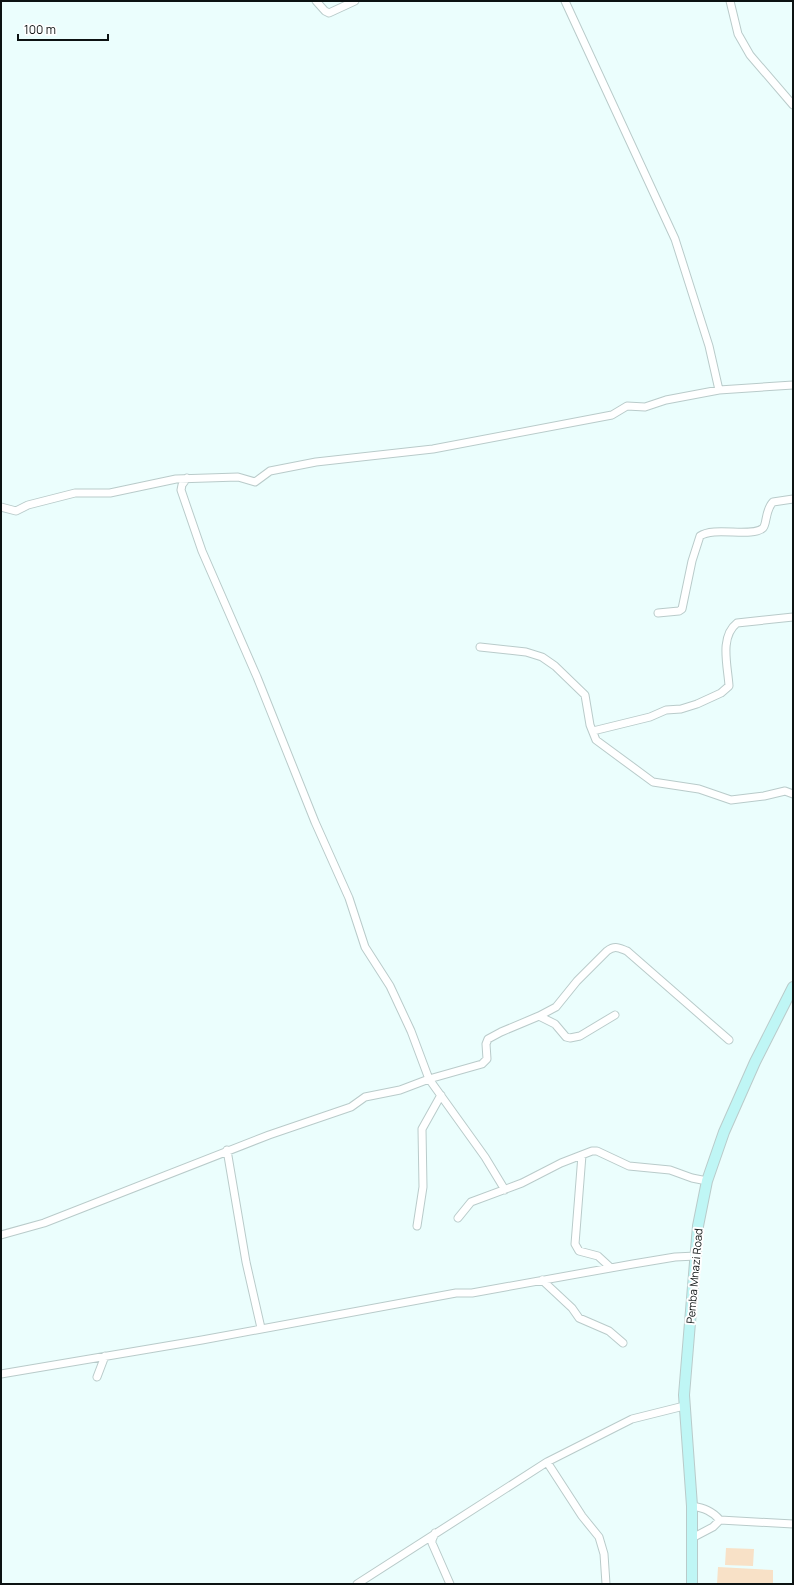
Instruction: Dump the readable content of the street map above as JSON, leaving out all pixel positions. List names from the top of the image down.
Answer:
{
  "streets": {
    "main road": ["Pemba Mnazi Road"]
  },
  "scale_bar": "100 m"
}
